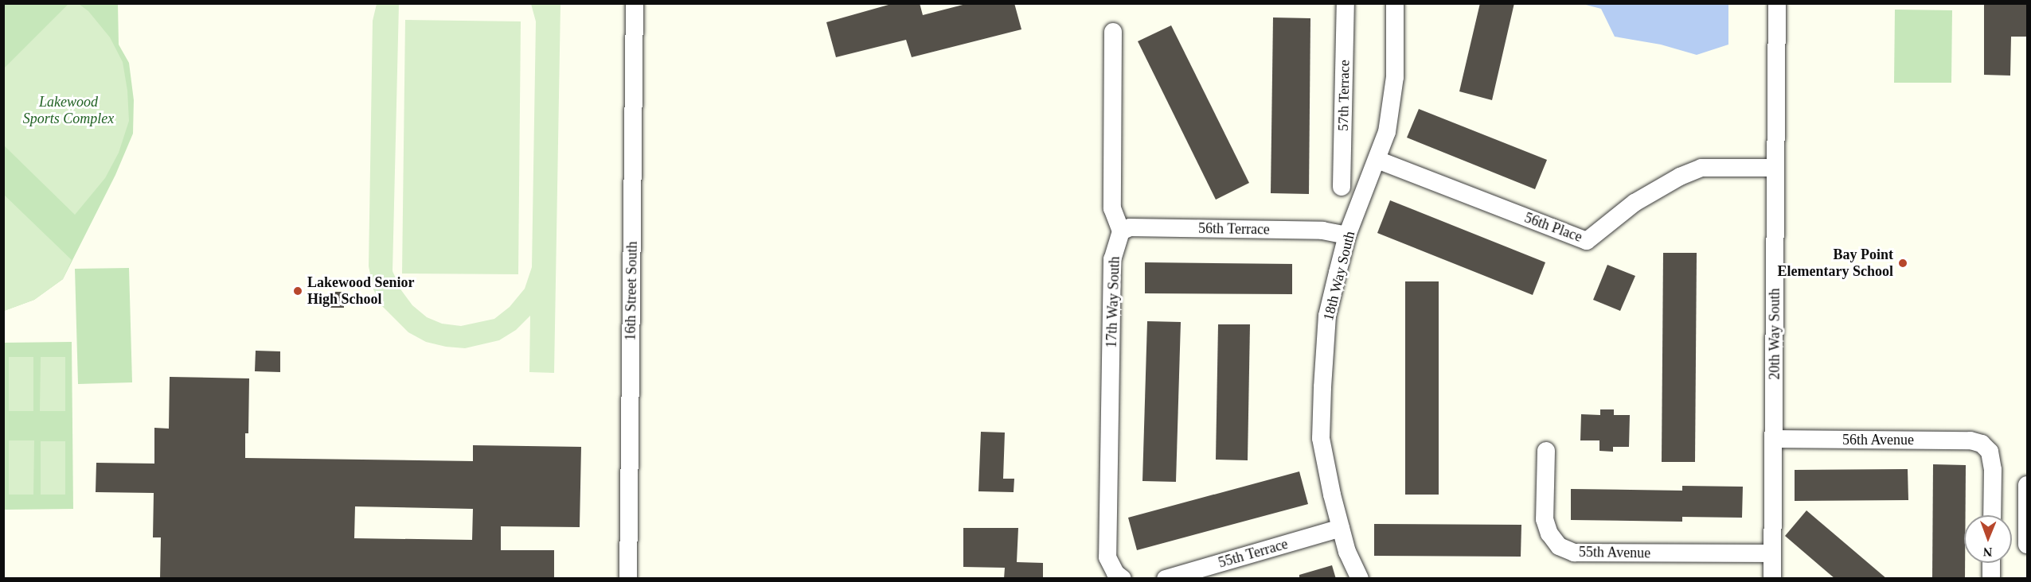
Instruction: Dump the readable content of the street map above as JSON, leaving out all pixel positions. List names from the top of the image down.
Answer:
{
  "streets": {
    "street": [
      "57th Terrace",
      "56th Place",
      "56th Terrace",
      "18th Way South",
      "16th Street South",
      "17th Way South",
      "20th Way South",
      "56th Avenue",
      "55th Avenue",
      "55th Terrace"
    ]
  },
  "crossings": [
    ["56th Place", "18th Way South"],
    ["56th Place", "20th Way South"],
    ["56th Terrace", "18th Way South"],
    ["56th Terrace", "17th Way South"],
    ["18th Way South", "55th Terrace"],
    ["20th Way South", "56th Avenue"],
    ["20th Way South", "55th Avenue"]
  ],
  "parks": ["Lakewood Sports Complex"],
  "places": ["Bay Point Elementary School", "Lakewood Senior High School"],
  "north": "bottom"
}
